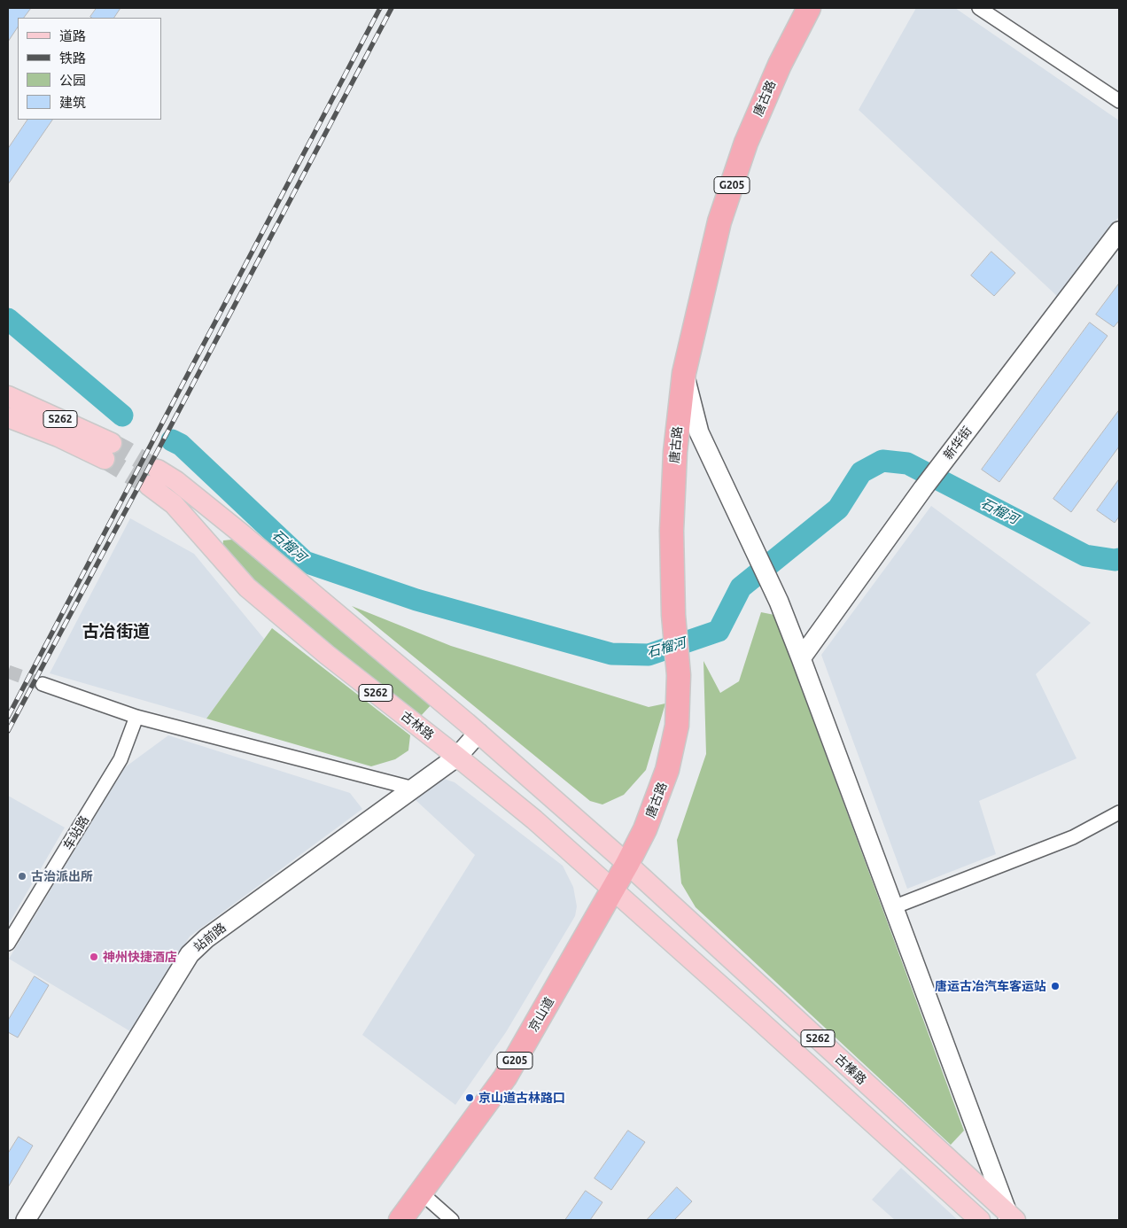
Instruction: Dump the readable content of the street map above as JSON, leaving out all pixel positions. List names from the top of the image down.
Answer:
{
  "streets": {
    "highway": ["唐古路", "G205", "京山道"],
    "main road": ["S262", "古林路", "古榛路"],
    "street": ["新华街", "车站路", "站前路"]
  },
  "crossings": [
    ["唐古路", "古林路"],
    ["唐古路", "京山道"],
    ["唐古路", "古榛路"],
    ["古林路", "站前路"],
    ["古林路", "京山道"],
    ["古林路", "古榛路"],
    ["京山道", "古榛路"]
  ],
  "districts": ["古冶街道"],
  "water": ["石榴河"],
  "places": [
    "古治派出所",
    "神州快捷酒店",
    "唐运古冶汽车客运站",
    "京山道古林路口"
  ],
  "legend": [
    "道路",
    "铁路",
    "公园",
    "建筑"
  ]
}
